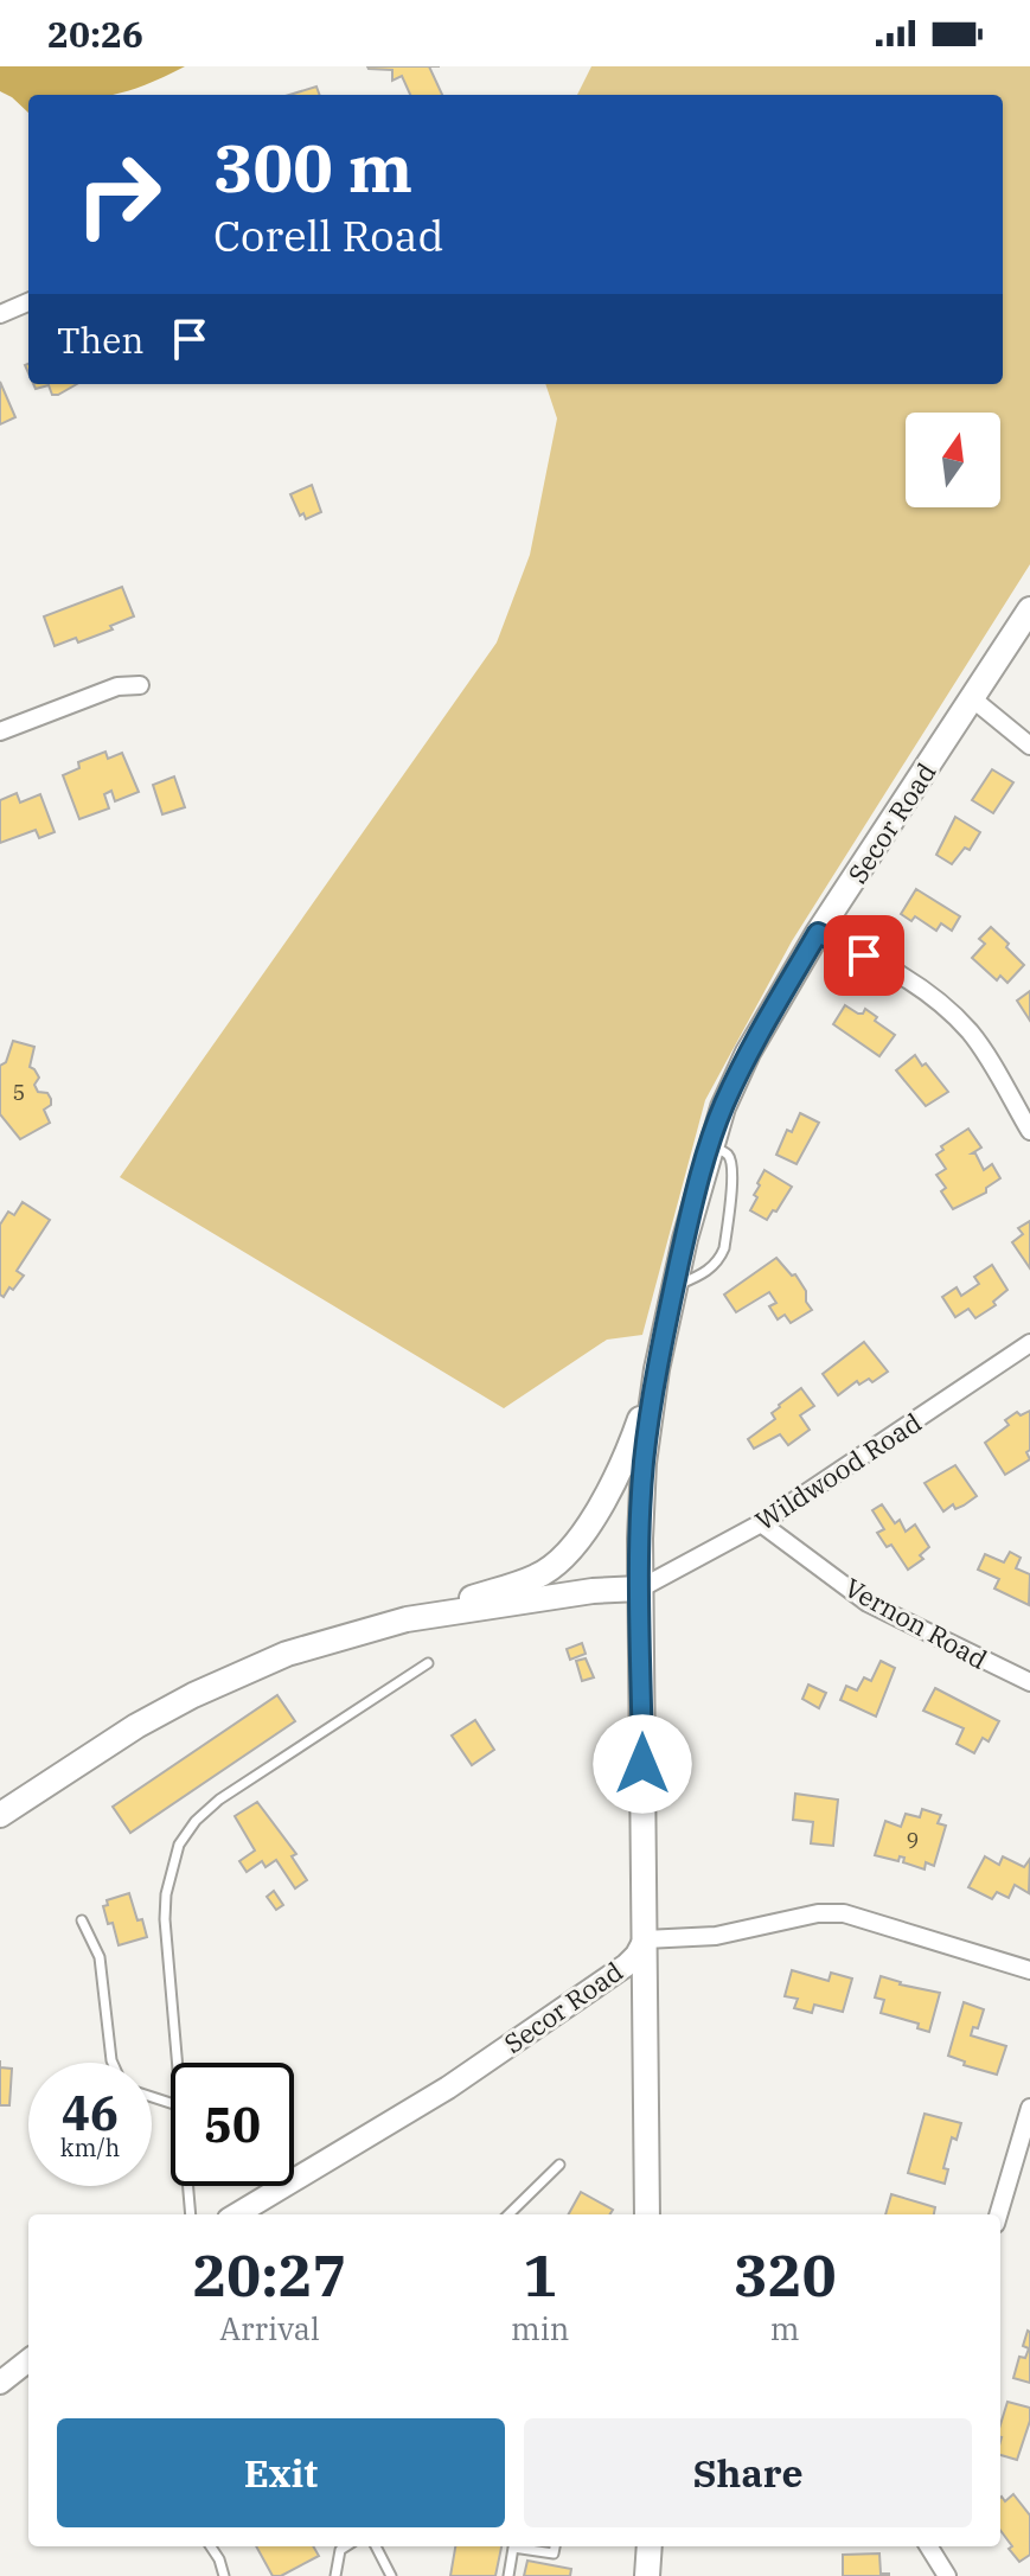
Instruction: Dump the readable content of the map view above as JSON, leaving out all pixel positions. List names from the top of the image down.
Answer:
{
  "streets": {
    "main road": ["Secor Road"],
    "street": ["Wildwood Road", "Vernon Road"]
  },
  "crossings": [
    ["Secor Road", "Wildwood Road"],
    ["Wildwood Road", "Vernon Road"]
  ],
  "house_numbers": ["5", "9"],
  "north": "top",
  "page": {
    "status": "20:26",
    "turn": ["300 m", "Corell Road"],
    "then": "Then",
    "speed": "46 km/h",
    "limit": "50",
    "eta": [
      "20:27",
      "Arrival",
      "1",
      "min",
      "320",
      "m"
    ],
    "buttons": ["Exit", "Share"]
  }
}
